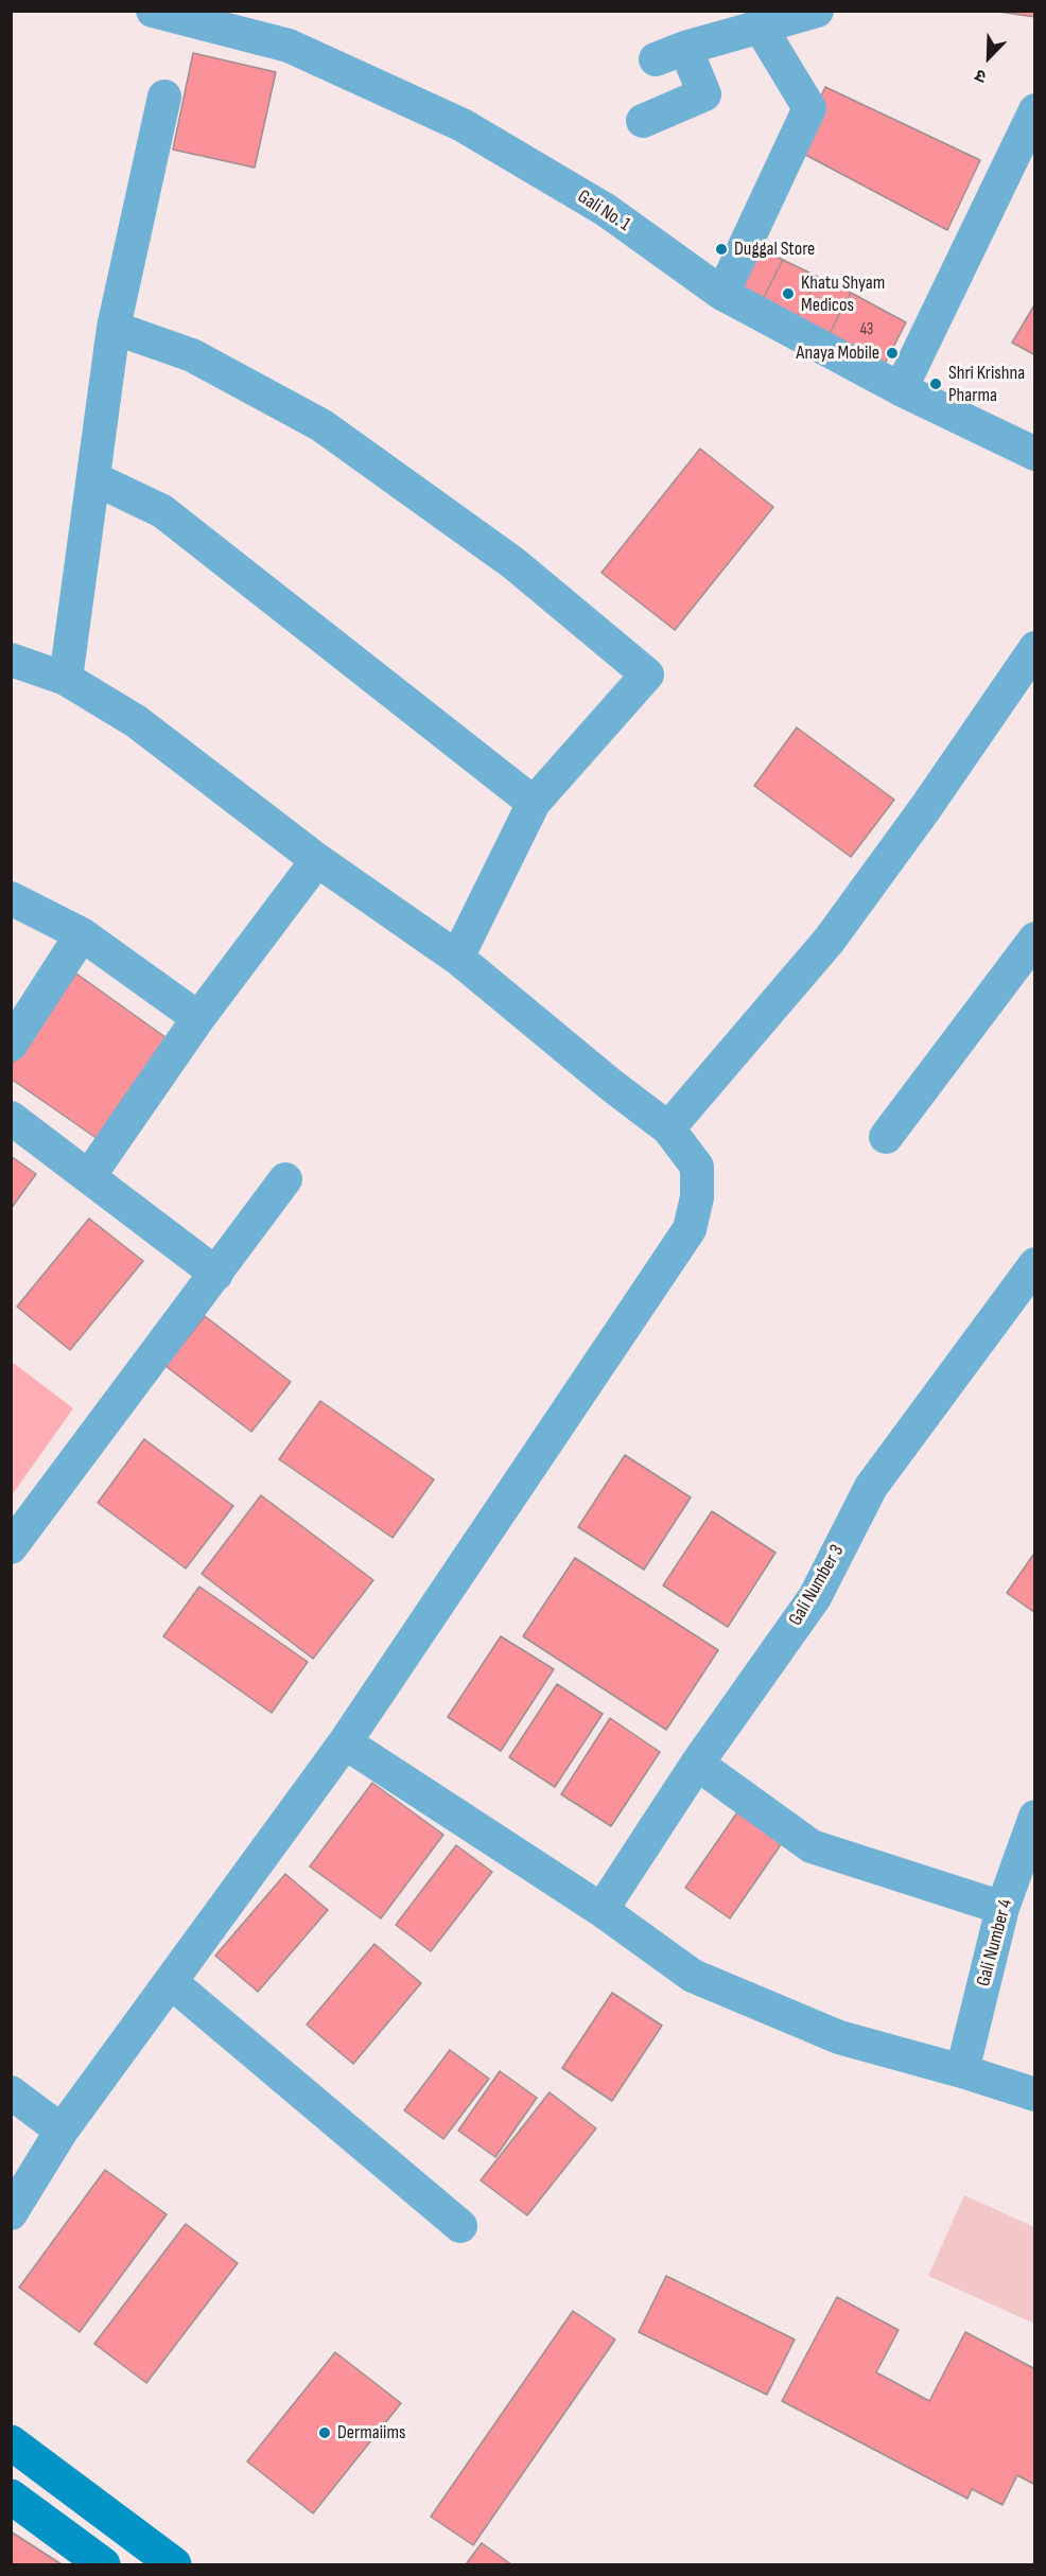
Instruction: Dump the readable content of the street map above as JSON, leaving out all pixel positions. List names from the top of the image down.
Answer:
{
  "streets": {
    "street": ["Gali No. 1", "Gali Number 3", "Gali Number 4"]
  },
  "places": [
    "Duggal Store",
    "Khatu Shyam Medicos",
    "Anaya Mobile",
    "Shri Krishna Pharma",
    "Dermaiims"
  ],
  "house_numbers": ["43"],
  "north": "bottom left"
}
